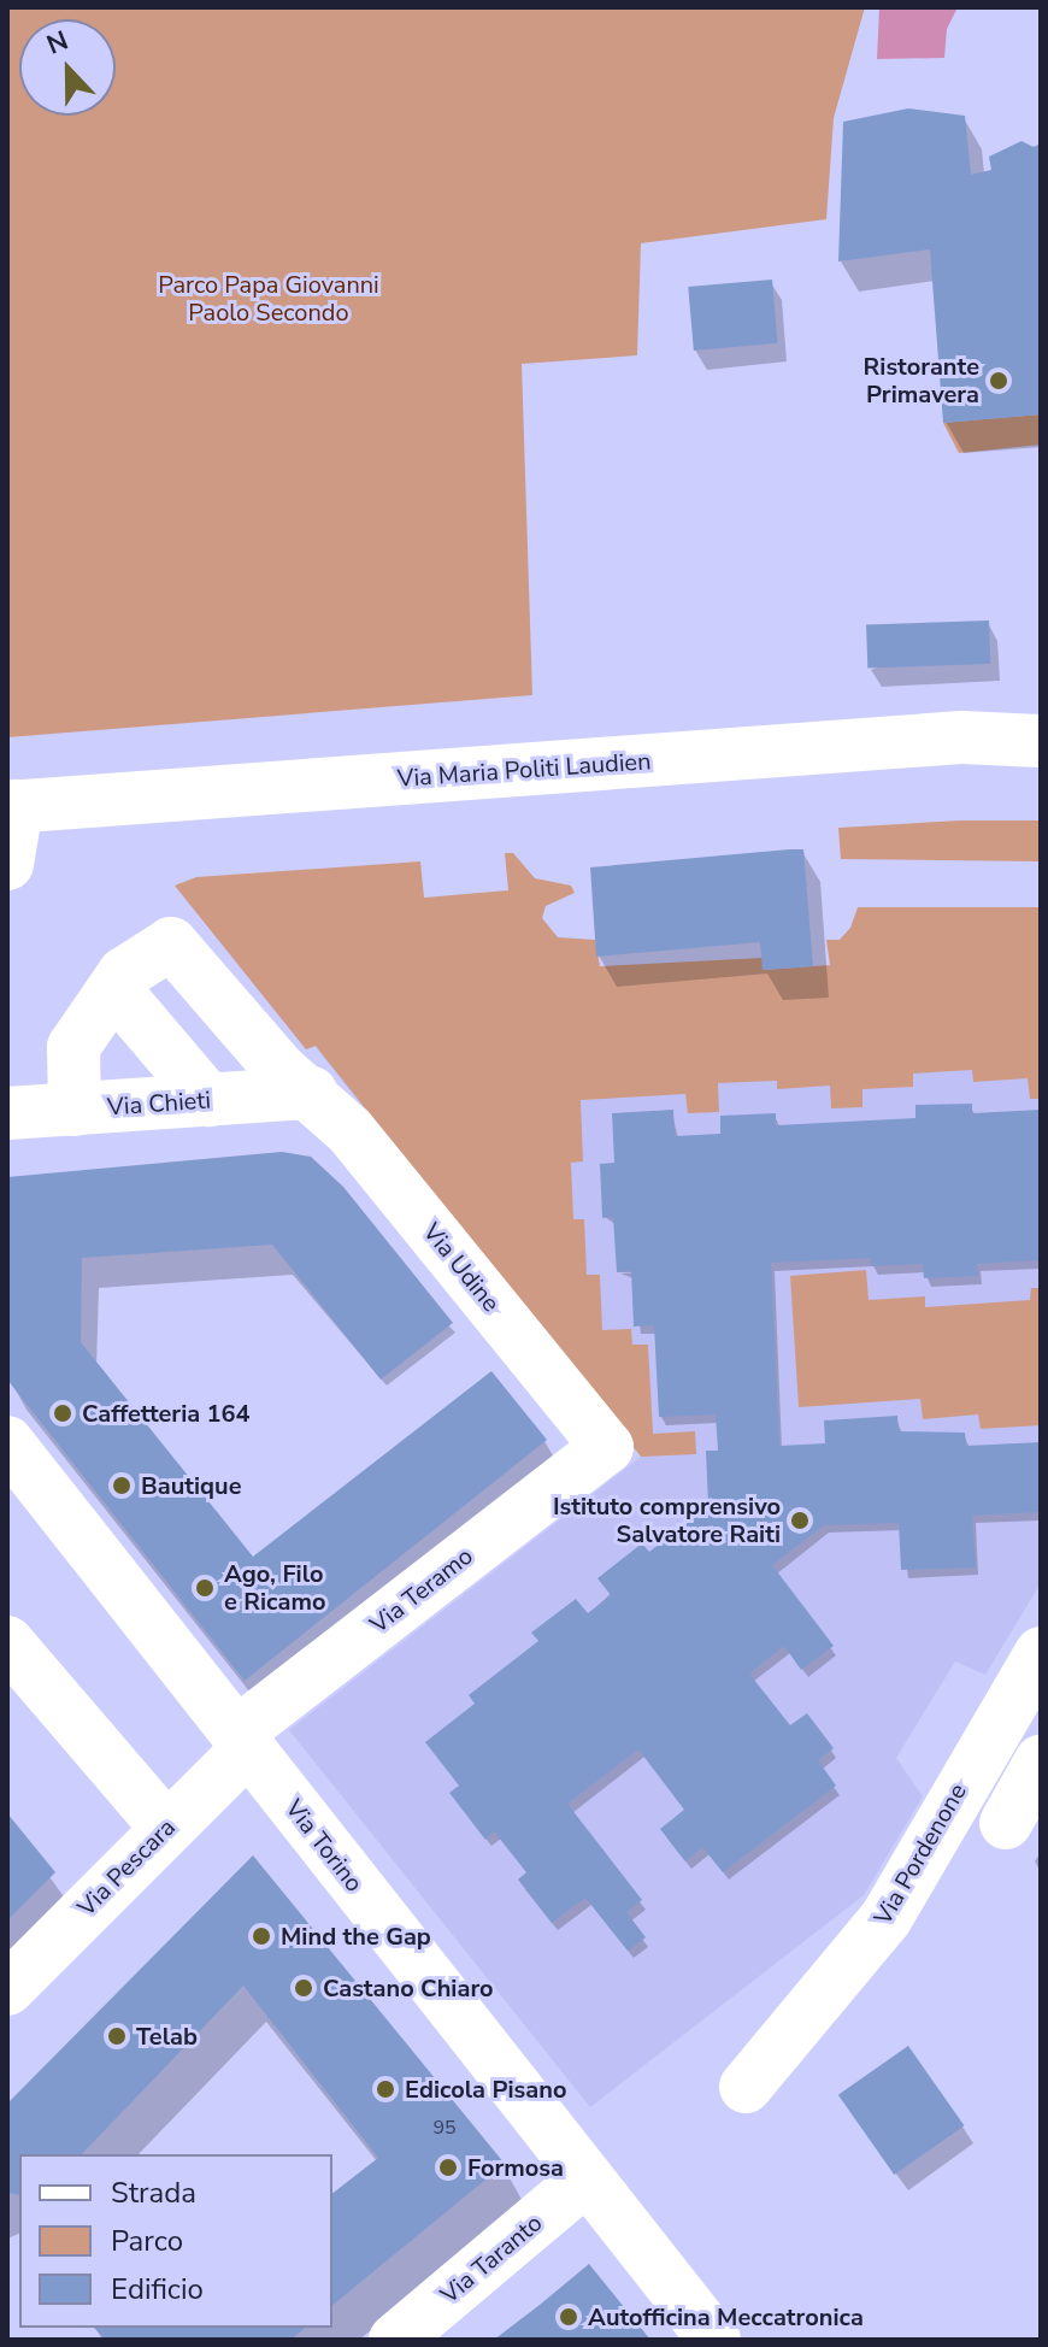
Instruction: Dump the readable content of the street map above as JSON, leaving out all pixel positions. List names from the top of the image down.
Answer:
{
  "streets": {
    "street": [
      "Via Maria Politi Laudien",
      "Via Chieti",
      "Via Udine",
      "Via Teramo",
      "Via Torino",
      "Via Pordenone",
      "Via Pescara",
      "Via Taranto"
    ]
  },
  "crossings": [
    ["Via Chieti", "Via Udine"],
    ["Via Udine", "Via Teramo"],
    ["Via Teramo", "Via Torino"],
    ["Via Teramo", "Via Pescara"],
    ["Via Torino", "Via Pescara"],
    ["Via Torino", "Via Taranto"]
  ],
  "parks": ["Parco Papa Giovanni Paolo Secondo"],
  "places": [
    "Ristorante Primavera",
    "Caffetteria 164",
    "Bautique",
    "Istituto comprensivo Salvatore Raiti",
    "Ago, Filo e Ricamo",
    "Mind the Gap",
    "Castano Chiaro",
    "Telab",
    "Edicola Pisano",
    "Formosa",
    "Autofficina Meccatronica"
  ],
  "house_numbers": ["95"],
  "legend": ["Strada", "Parco", "Edificio"],
  "north": "top"
}
